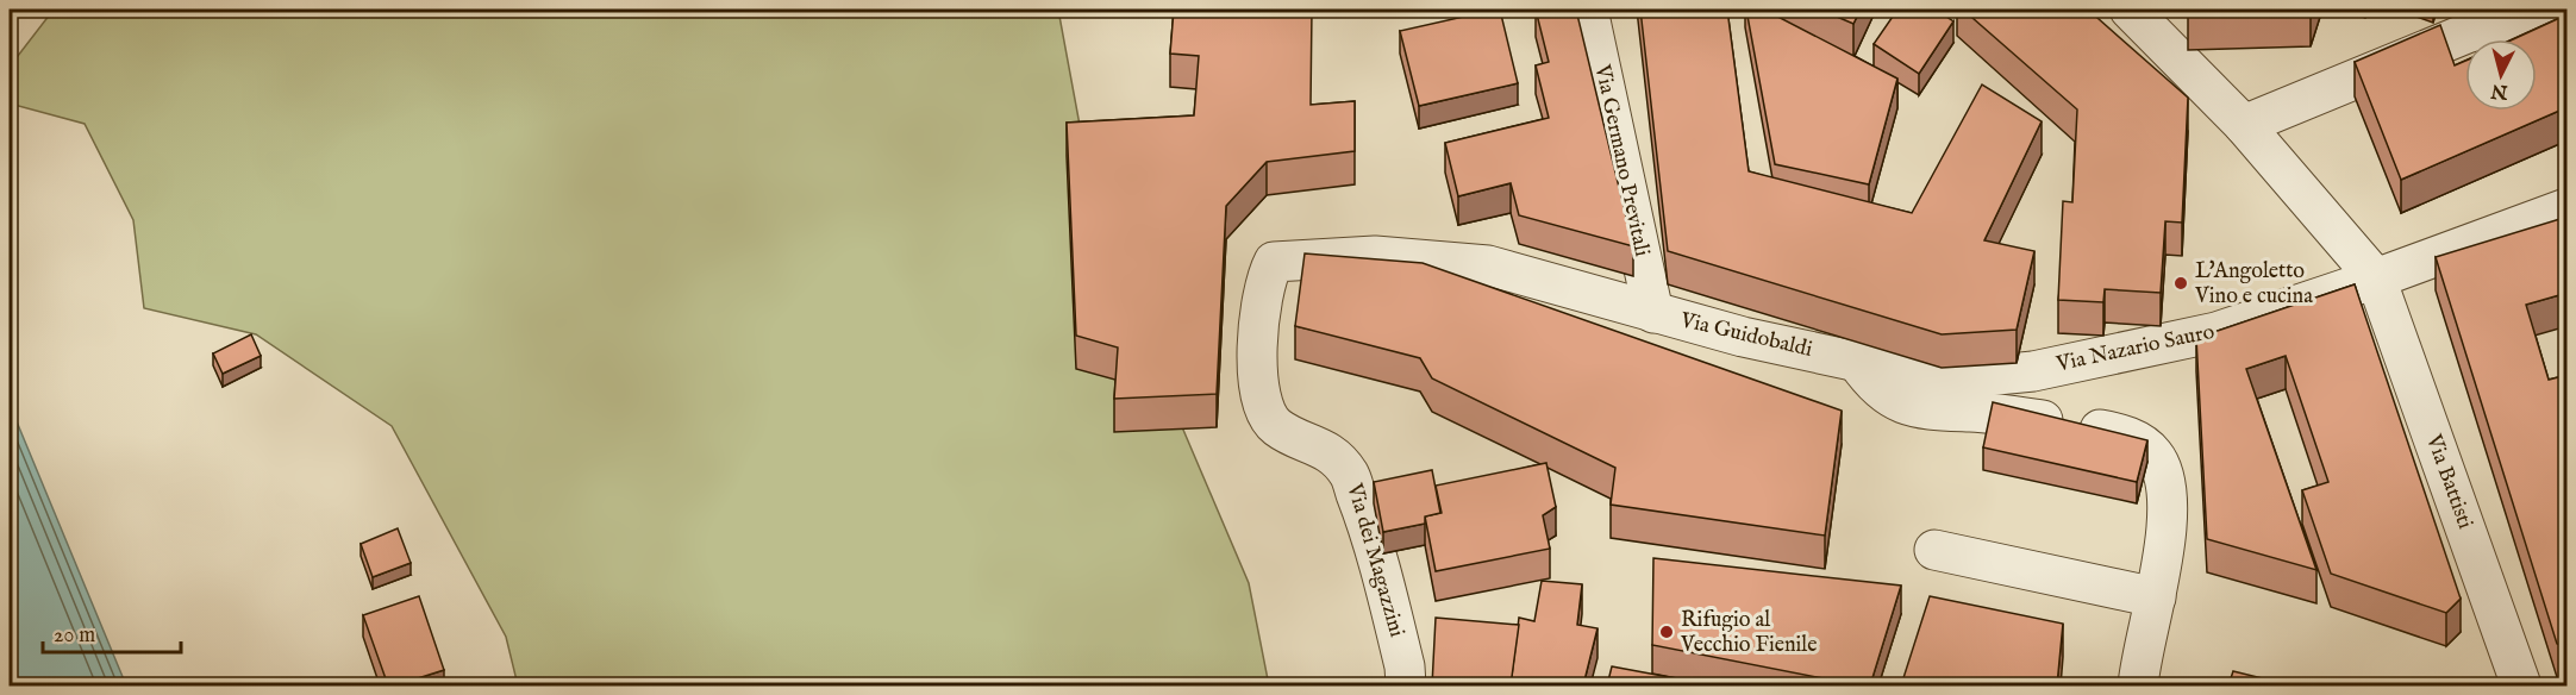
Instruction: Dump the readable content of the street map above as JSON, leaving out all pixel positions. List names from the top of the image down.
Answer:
{
  "streets": {
    "street": [
      "Via Germano Previtali",
      "Via Guidobaldi",
      "Via Nazario Sauro",
      "Via Battisti",
      "Via dei Magazzini"
    ]
  },
  "crossings": [
    ["Via Germano Previtali", "Via Guidobaldi"],
    ["Via Guidobaldi", "Via Nazario Sauro"],
    ["Via Guidobaldi", "Via dei Magazzini"],
    ["Via Nazario Sauro", "Via Battisti"]
  ],
  "places": ["L'Angoletto Vino e cucina", "Rifugio al Vecchio Fienile"],
  "scale_bar": "20 m",
  "north": "bottom"
}
